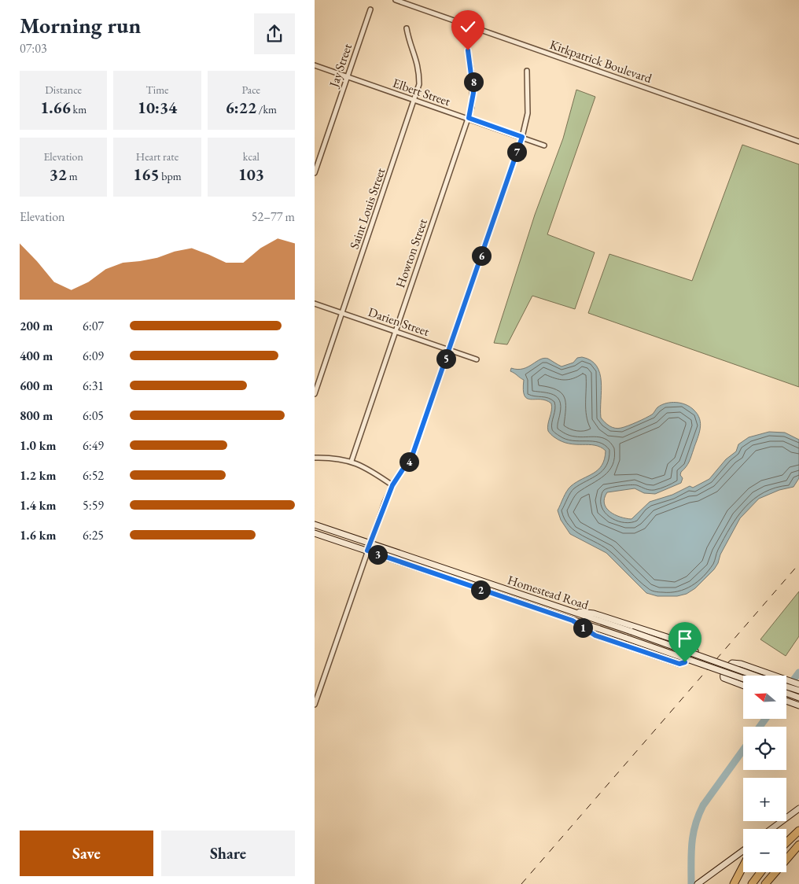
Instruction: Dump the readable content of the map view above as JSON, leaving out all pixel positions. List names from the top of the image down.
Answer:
{
  "streets": {
    "main road": ["Homestead Road"],
    "street": [
      "Kirkpatrick Boulevard",
      "Jay Street",
      "Elbert Street",
      "Saint Louis Street",
      "Howton Street",
      "Darien Street"
    ]
  },
  "crossings": [
    ["Jay Street", "Elbert Street"],
    ["Elbert Street", "Saint Louis Street"],
    ["Elbert Street", "Howton Street"],
    ["Saint Louis Street", "Darien Street"],
    ["Howton Street", "Darien Street"]
  ],
  "north": "left",
  "page": {
    "heading": ["Morning run", "07:03"],
    "stats": [
      ["Distance", "1.66 km"],
      ["Time", "10:34"],
      ["Pace", "6:22 /km"],
      ["Elevation", "32 m"],
      ["Heart rate", "165 bpm"],
      ["kcal", "103"]
    ],
    "pins": [
      "8",
      "7",
      "6",
      "5",
      "4",
      "3",
      "2",
      "1"
    ],
    "chart": ["Elevation", "52–77 m"],
    "list": [
      {
        "name": "200 m",
        "note": "6:07"
      },
      {
        "name": "400 m",
        "note": "6:09"
      },
      {
        "name": "600 m",
        "note": "6:31"
      },
      {
        "name": "800 m",
        "note": "6:05"
      },
      {
        "name": "1.0 km",
        "note": "6:49"
      },
      {
        "name": "1.2 km",
        "note": "6:52"
      },
      {
        "name": "1.4 km",
        "note": "5:59"
      },
      {
        "name": "1.6 km",
        "note": "6:25"
      }
    ],
    "map_buttons": ["+", "−"],
    "buttons": ["Save", "Share"]
  }
}
